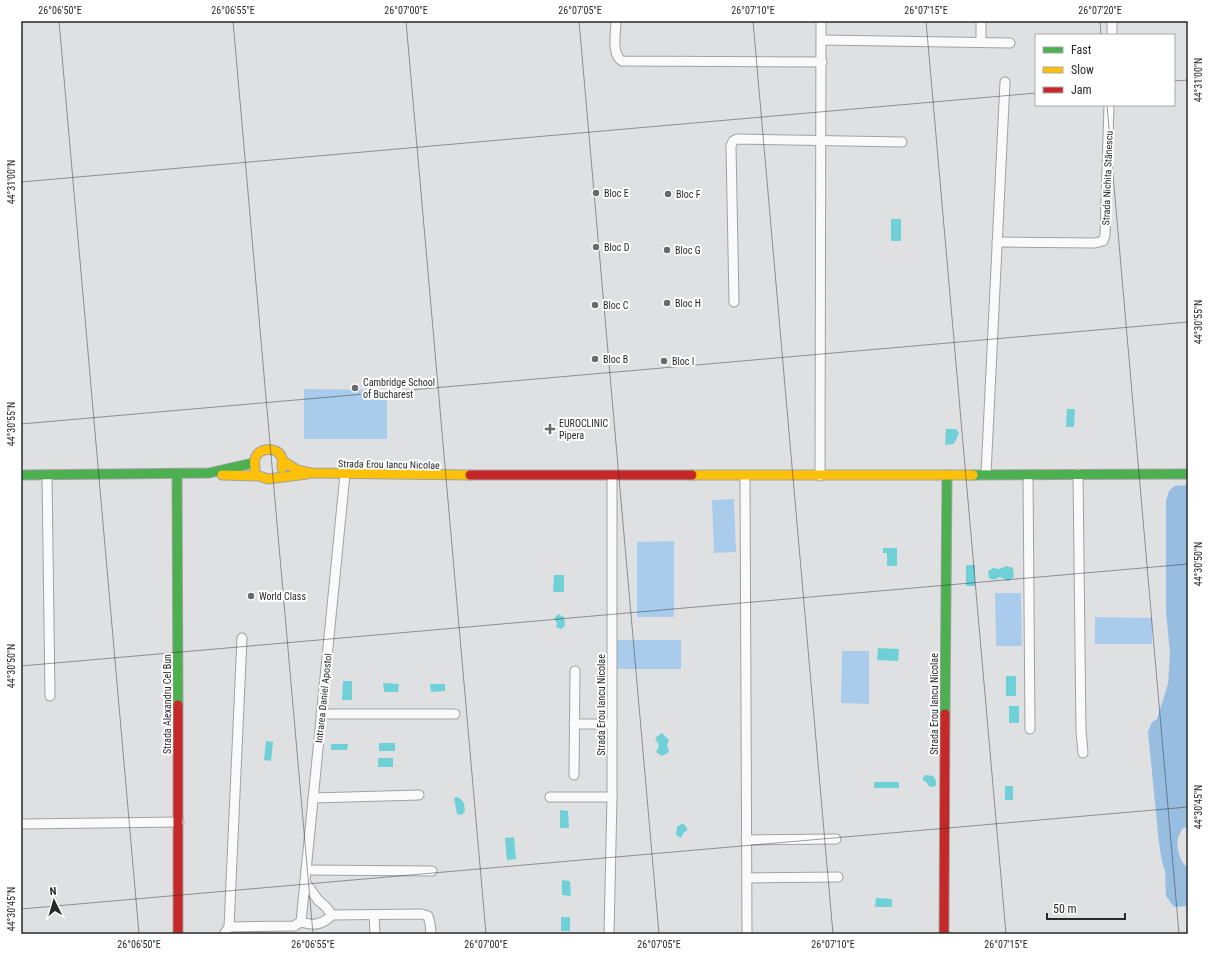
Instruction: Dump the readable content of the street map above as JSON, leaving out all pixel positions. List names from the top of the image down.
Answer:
{
  "streets": {
    "street": [
      "Strada Nichita Stănescu",
      "Strada Erou Iancu Nicolae",
      "Intrarea Daniel Apostol",
      "Strada Alexandru Cel Bun"
    ]
  },
  "crossings": [
    ["Strada Erou Iancu Nicolae", "Intrarea Daniel Apostol"],
    ["Strada Erou Iancu Nicolae", "Strada Alexandru Cel Bun"]
  ],
  "places": {
    "other": [
      "Bloc E",
      "Bloc F",
      "Bloc D",
      "Bloc G",
      "Bloc H",
      "Bloc C",
      "Bloc B",
      "Bloc I",
      "Cambridge School of Bucharest",
      "World Class"
    ],
    "health": ["EUROCLINIC Pipera"]
  },
  "legend": ["Fast", "Slow", "Jam"],
  "scale_bar": "50 m",
  "north": "top",
  "coordinates": [
    "26°06'50\"E",
    "26°06'55\"E",
    "26°07'00\"E",
    "26°07'05\"E",
    "26°07'10\"E",
    "26°07'15\"E",
    "26°07'20\"E",
    "44°31'00\"N",
    "44°30'55\"N",
    "44°30'50\"N",
    "44°30'45\"N"
  ]
}
